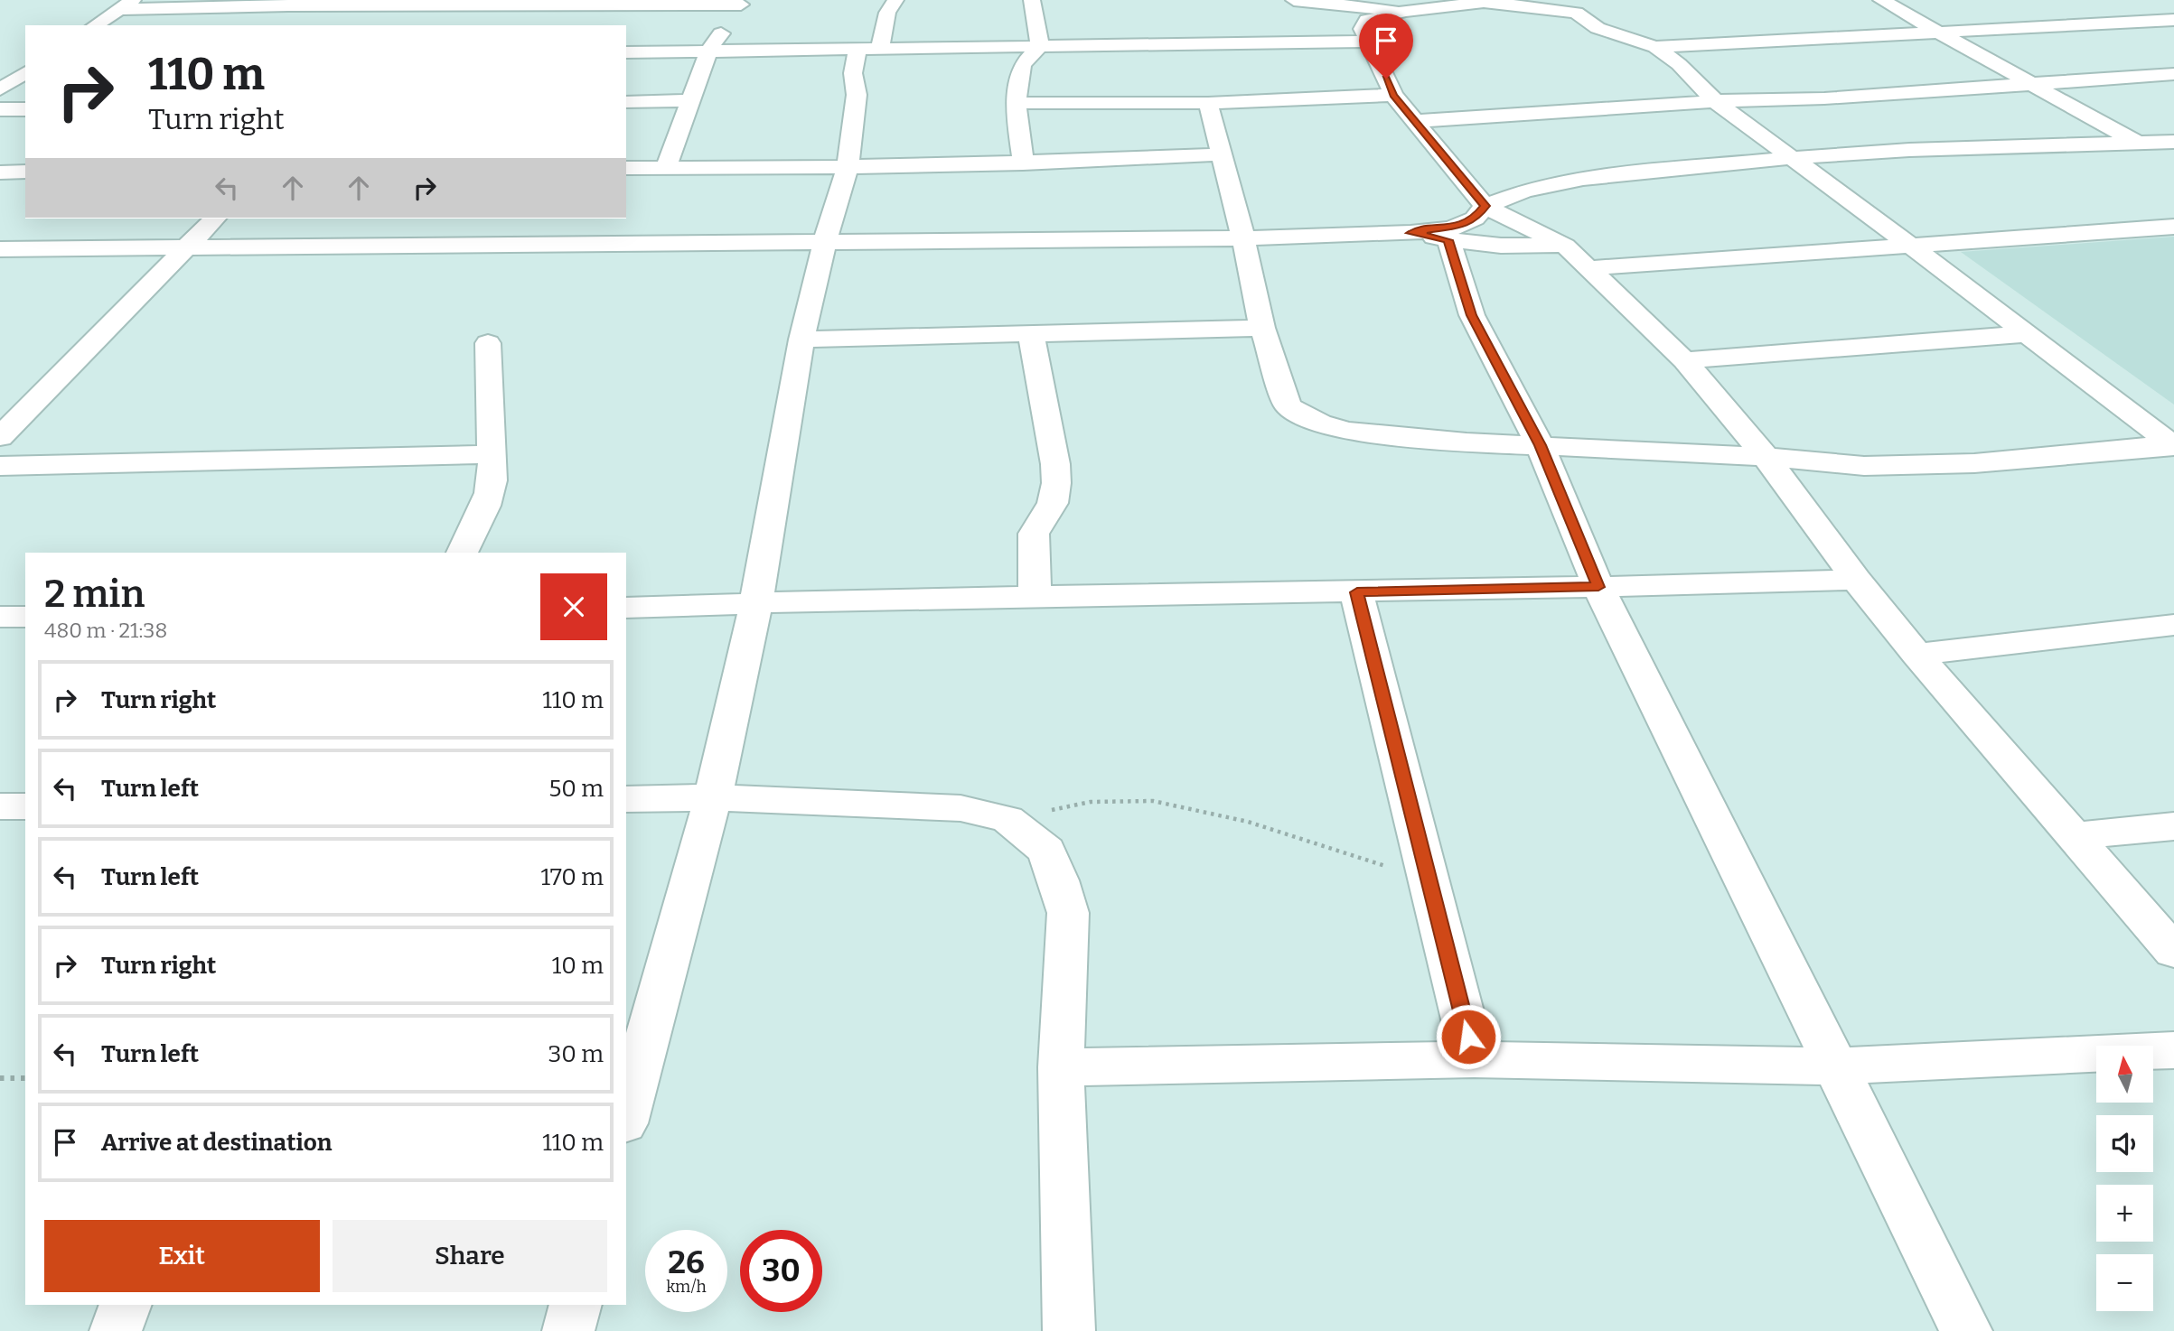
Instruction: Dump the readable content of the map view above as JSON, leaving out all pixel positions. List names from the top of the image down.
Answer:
{
  "north": "top",
  "page": {
    "turn": ["110 m", "Turn right"],
    "heading": ["2 min", "480 m · 21:38"],
    "list": [
      {
        "name": "Turn right",
        "value": "110 m"
      },
      {
        "name": "Turn left",
        "value": "50 m"
      },
      {
        "name": "Turn left",
        "value": "170 m"
      },
      {
        "name": "Turn right",
        "value": "10 m"
      },
      {
        "name": "Turn left",
        "value": "30 m"
      },
      {
        "name": "Arrive at destination",
        "value": "110 m"
      }
    ],
    "map_buttons": ["+", "−"],
    "buttons": ["Exit", "Share"],
    "speed": "26 km/h",
    "limit": "30"
  }
}
